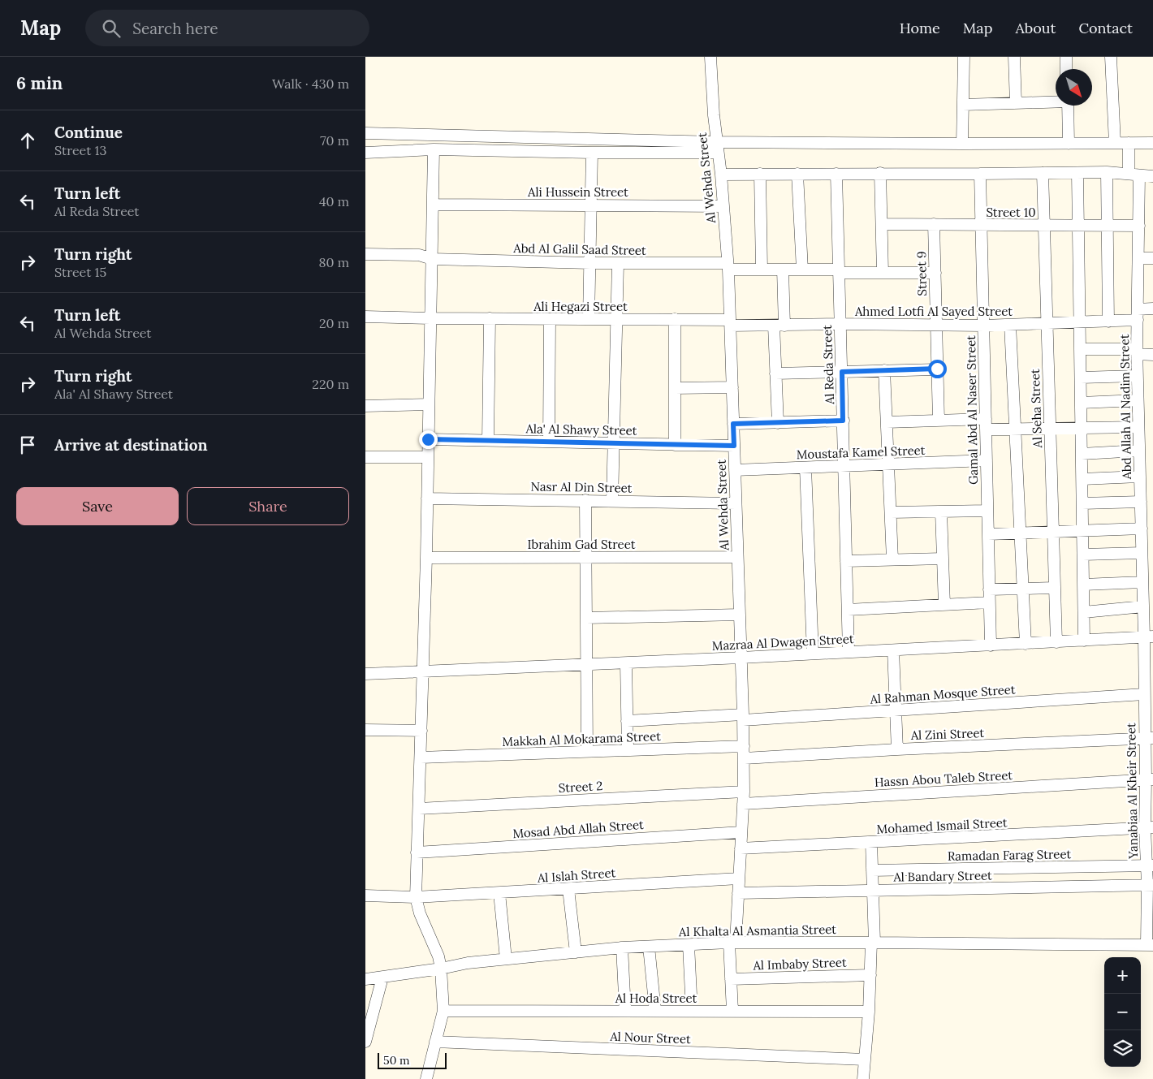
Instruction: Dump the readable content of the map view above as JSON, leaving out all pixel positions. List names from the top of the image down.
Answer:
{
  "streets": {
    "street": [
      "Al Wehda Street",
      "Ali Hussein Street",
      "Street 10",
      "Abd Al Galil Saad Street",
      "Street 9",
      "Ali Hegazi Street",
      "Ahmed Lotfi Al Sayed Street",
      "Al Reda Street",
      "Abd Allah Al Nadim Street",
      "Al Seha Street",
      "Gamal Abd Al Naser Street",
      "Ala' Al Shawy Street",
      "Moustafa Kamel Street",
      "Nasr Al Din Street",
      "Ibrahim Gad Street",
      "Mazraa Al Dwagen Street",
      "Al Rahman Mosque Street",
      "Al Zini Street",
      "Makkah Al Mokarama Street",
      "Hassn Abou Taleb Street",
      "Street 2",
      "Yanabiaa Al Kheir Street",
      "Mohamed Ismail Street",
      "Mosad Abd Allah Street",
      "Ramadan Farag Street",
      "Al Islah Street",
      "Al Bandary Street",
      "Al Khalta Al Asmantia Street",
      "Al Imbaby Street",
      "Al Hoda Street",
      "Al Nour Street"
    ]
  },
  "crossings": [
    ["Al Wehda Street", "Ali Hussein Street"],
    ["Al Wehda Street", "Abd Al Galil Saad Street"],
    ["Al Wehda Street", "Ali Hegazi Street"],
    ["Al Wehda Street", "Ahmed Lotfi Al Sayed Street"],
    ["Al Wehda Street", "Ala' Al Shawy Street"],
    ["Al Wehda Street", "Moustafa Kamel Street"],
    ["Al Wehda Street", "Nasr Al Din Street"],
    ["Al Wehda Street", "Ibrahim Gad Street"],
    ["Al Wehda Street", "Mazraa Al Dwagen Street"],
    ["Al Wehda Street", "Al Rahman Mosque Street"],
    ["Al Wehda Street", "Al Zini Street"],
    ["Al Wehda Street", "Makkah Al Mokarama Street"],
    ["Al Wehda Street", "Hassn Abou Taleb Street"],
    ["Al Wehda Street", "Street 2"],
    ["Al Wehda Street", "Mohamed Ismail Street"],
    ["Al Wehda Street", "Mosad Abd Allah Street"],
    ["Al Wehda Street", "Al Islah Street"],
    ["Al Wehda Street", "Al Bandary Street"],
    ["Al Wehda Street", "Al Khalta Al Asmantia Street"],
    ["Al Wehda Street", "Al Imbaby Street"],
    ["Al Wehda Street", "Al Hoda Street"],
    ["Street 10", "Street 9"],
    ["Street 10", "Abd Allah Al Nadim Street"],
    ["Street 10", "Al Seha Street"],
    ["Street 10", "Gamal Abd Al Naser Street"],
    ["Abd Al Galil Saad Street", "Street 9"],
    ["Abd Al Galil Saad Street", "Al Reda Street"],
    ["Street 9", "Ahmed Lotfi Al Sayed Street"],
    ["Ali Hegazi Street", "Ahmed Lotfi Al Sayed Street"],
    ["Ahmed Lotfi Al Sayed Street", "Al Reda Street"],
    ["Ahmed Lotfi Al Sayed Street", "Abd Allah Al Nadim Street"],
    ["Ahmed Lotfi Al Sayed Street", "Al Seha Street"],
    ["Ahmed Lotfi Al Sayed Street", "Gamal Abd Al Naser Street"],
    ["Al Reda Street", "Moustafa Kamel Street"],
    ["Al Reda Street", "Mazraa Al Dwagen Street"],
    ["Abd Allah Al Nadim Street", "Mazraa Al Dwagen Street"],
    ["Abd Allah Al Nadim Street", "Yanabiaa Al Kheir Street"],
    ["Al Seha Street", "Mazraa Al Dwagen Street"],
    ["Gamal Abd Al Naser Street", "Moustafa Kamel Street"],
    ["Gamal Abd Al Naser Street", "Mazraa Al Dwagen Street"],
    ["Mazraa Al Dwagen Street", "Yanabiaa Al Kheir Street"],
    ["Al Rahman Mosque Street", "Yanabiaa Al Kheir Street"],
    ["Al Zini Street", "Yanabiaa Al Kheir Street"],
    ["Hassn Abou Taleb Street", "Yanabiaa Al Kheir Street"],
    ["Yanabiaa Al Kheir Street", "Mohamed Ismail Street"],
    ["Yanabiaa Al Kheir Street", "Ramadan Farag Street"],
    ["Yanabiaa Al Kheir Street", "Al Bandary Street"],
    ["Yanabiaa Al Kheir Street", "Al Khalta Al Asmantia Street"]
  ],
  "scale_bar": "50 m",
  "north": "bottom right",
  "page": {
    "header": "Map",
    "search": "Search here",
    "nav": [
      "Home",
      "Map",
      "About",
      "Contact"
    ],
    "heading": ["6 min", "Walk · 430 m"],
    "list": [
      ["Continue", "Street 13", "70 m"],
      ["Turn left", "Al Reda Street", "40 m"],
      ["Turn right", "Street 15", "80 m"],
      ["Turn left", "Al Wehda Street", "20 m"],
      ["Turn right", "Ala' Al Shawy Street", "220 m"],
      "Arrive at destination"
    ],
    "buttons": ["Save", "Share"],
    "map_buttons": ["+", "−"],
    "scale": "50 m"
  }
}
